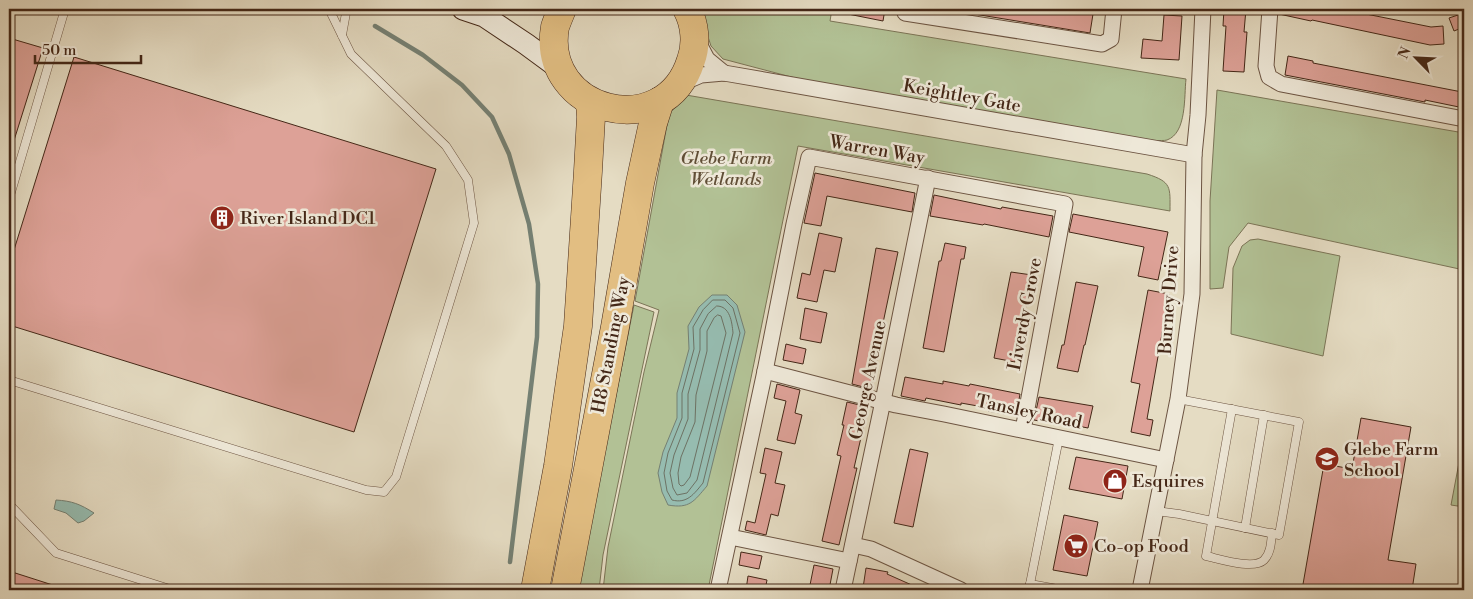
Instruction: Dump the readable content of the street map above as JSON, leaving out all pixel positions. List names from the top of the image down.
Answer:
{
  "streets": {
    "highway": ["H8 Standing Way"],
    "street": [
      "Keightley Gate",
      "Warren Way",
      "Burney Drive",
      "Liverdy Grove",
      "George Avenue",
      "Tansley Road"
    ]
  },
  "crossings": [
    ["Keightley Gate", "Burney Drive"],
    ["Warren Way", "Liverdy Grove"],
    ["Warren Way", "George Avenue"],
    ["Burney Drive", "Tansley Road"],
    ["Liverdy Grove", "Tansley Road"],
    ["George Avenue", "Tansley Road"]
  ],
  "parks": ["Glebe Farm Wetlands"],
  "places": {
    "building": ["River Island DC1"],
    "school or university": ["Glebe Farm School"],
    "shop": ["Esquires"],
    "supermarket": ["Co-op Food"]
  },
  "scale_bar": "50 m",
  "north": "top left"
}
